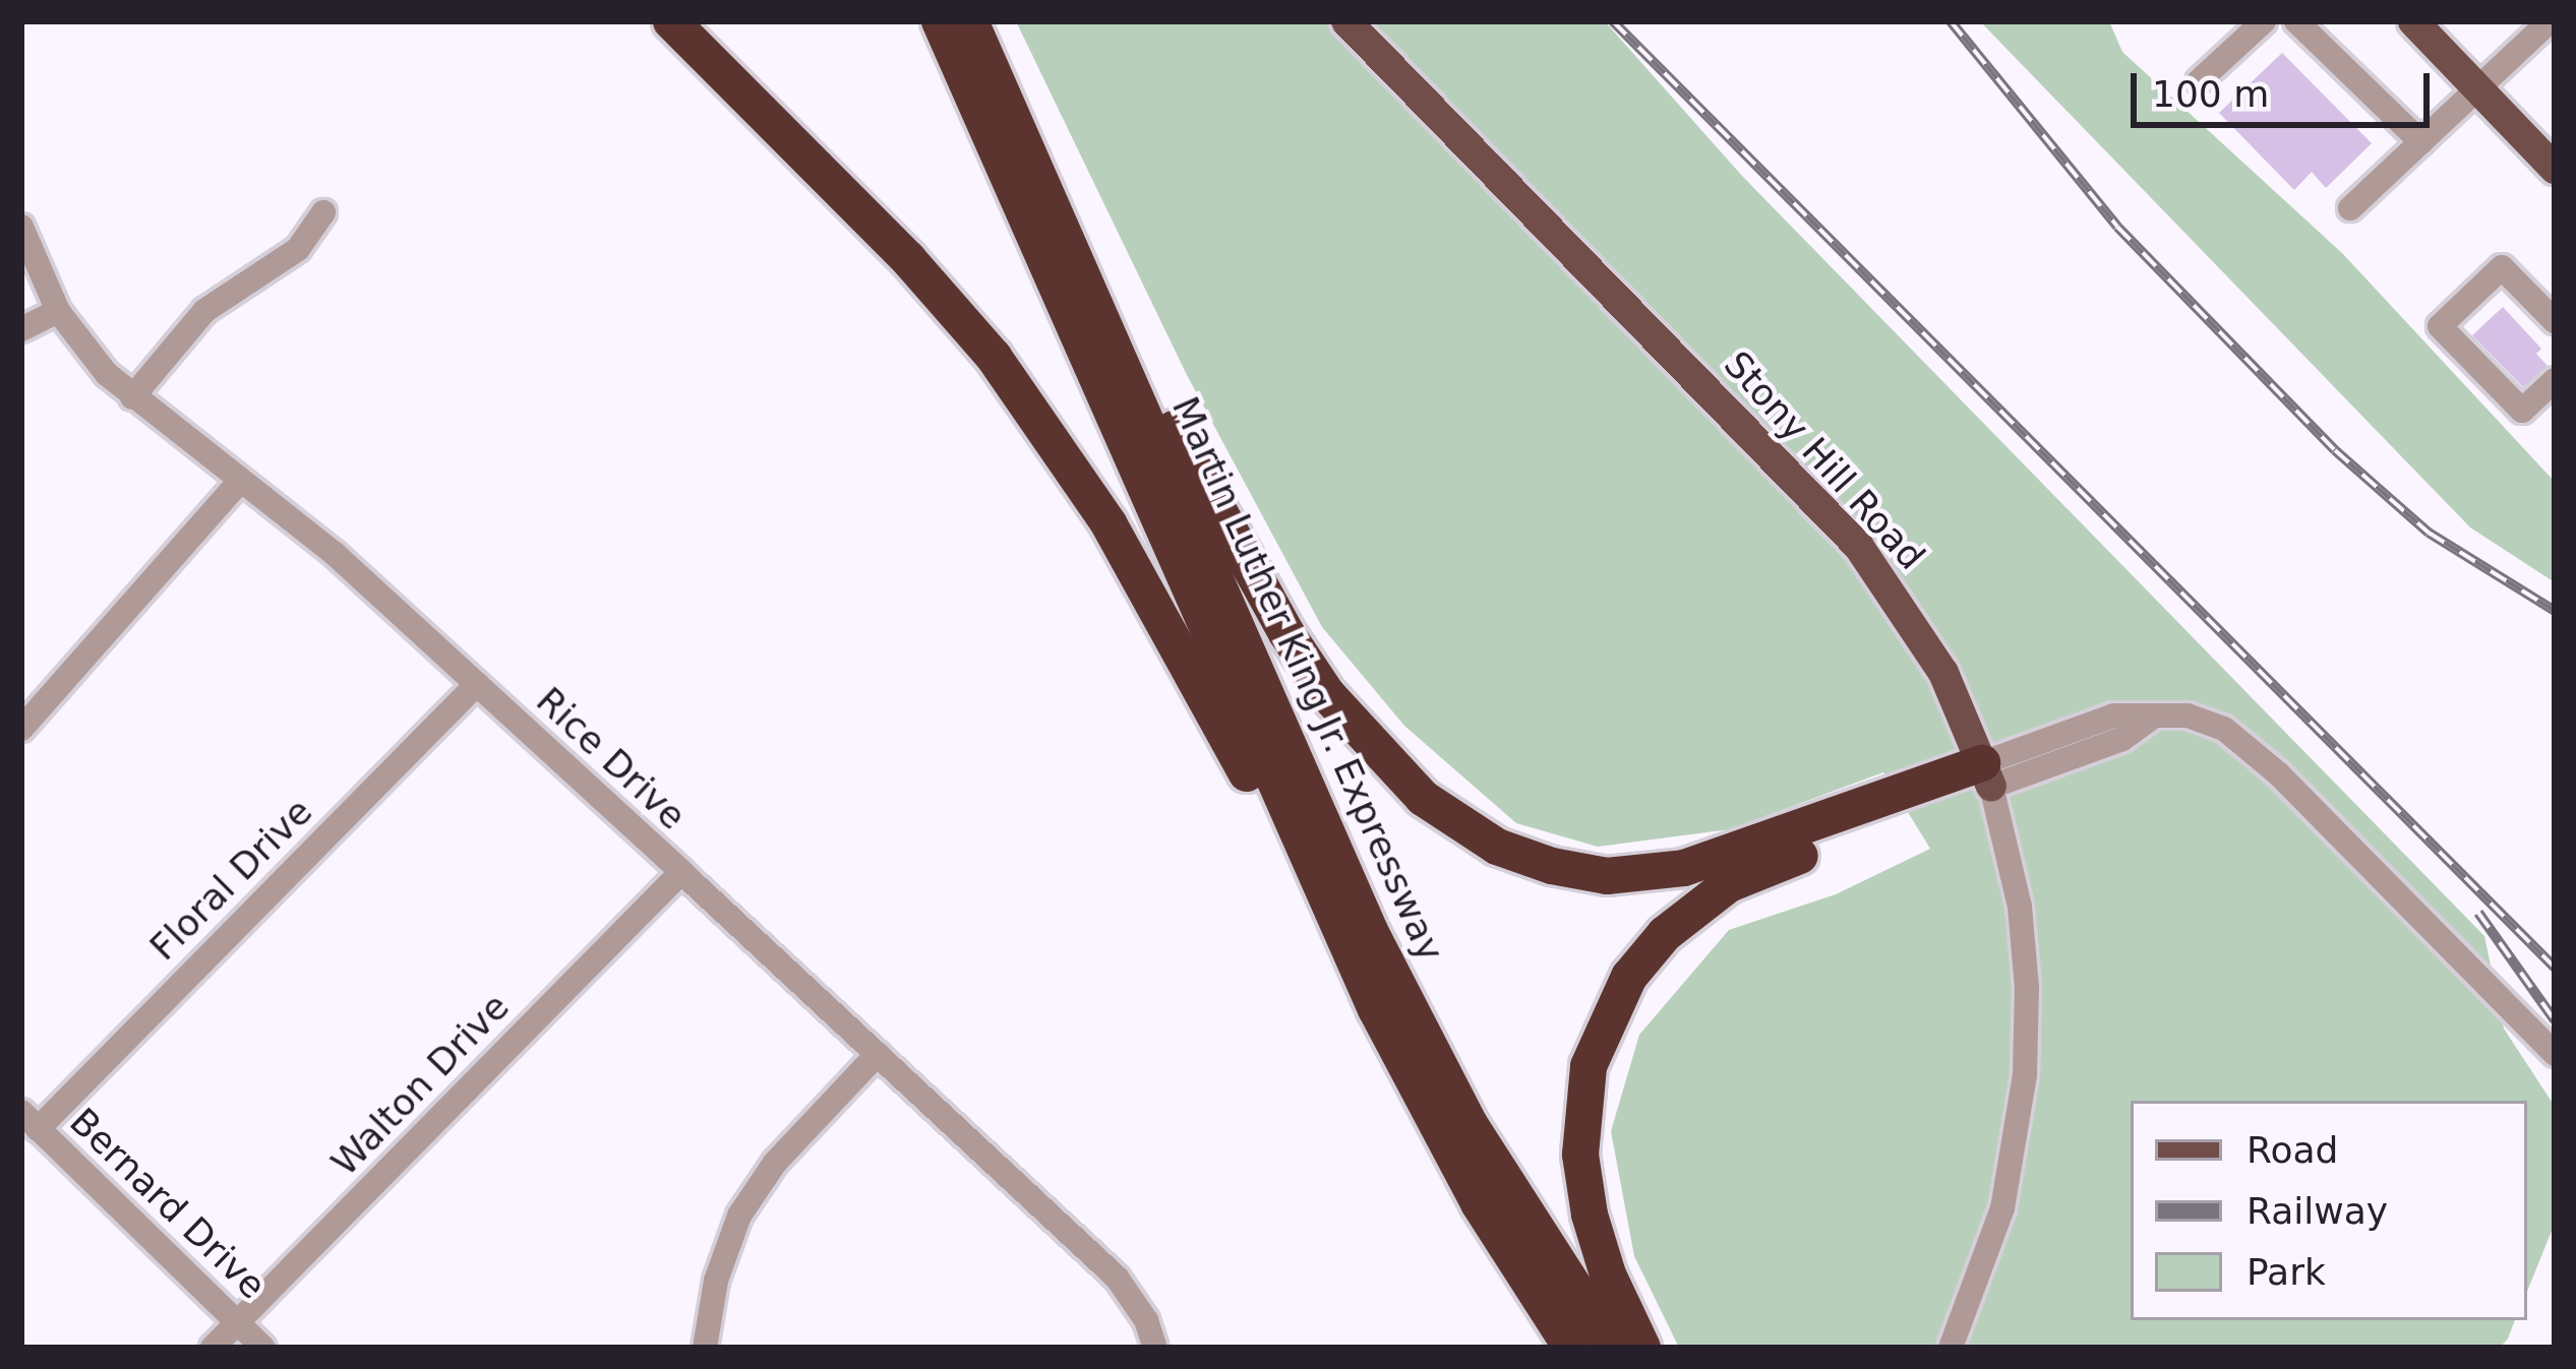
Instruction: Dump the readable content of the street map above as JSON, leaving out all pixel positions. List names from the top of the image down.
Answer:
{
  "streets": {
    "highway": ["Martin Luther King Jr. Expressway"],
    "main road": ["Stony Hill Road"],
    "street": [
      "Rice Drive",
      "Floral Drive",
      "Walton Drive",
      "Bernard Drive"
    ]
  },
  "crossings": [
    ["Rice Drive", "Floral Drive"],
    ["Rice Drive", "Walton Drive"],
    ["Floral Drive", "Bernard Drive"],
    ["Walton Drive", "Bernard Drive"]
  ],
  "legend": ["Road", "Railway", "Park"],
  "scale_bar": "100 m"
}
